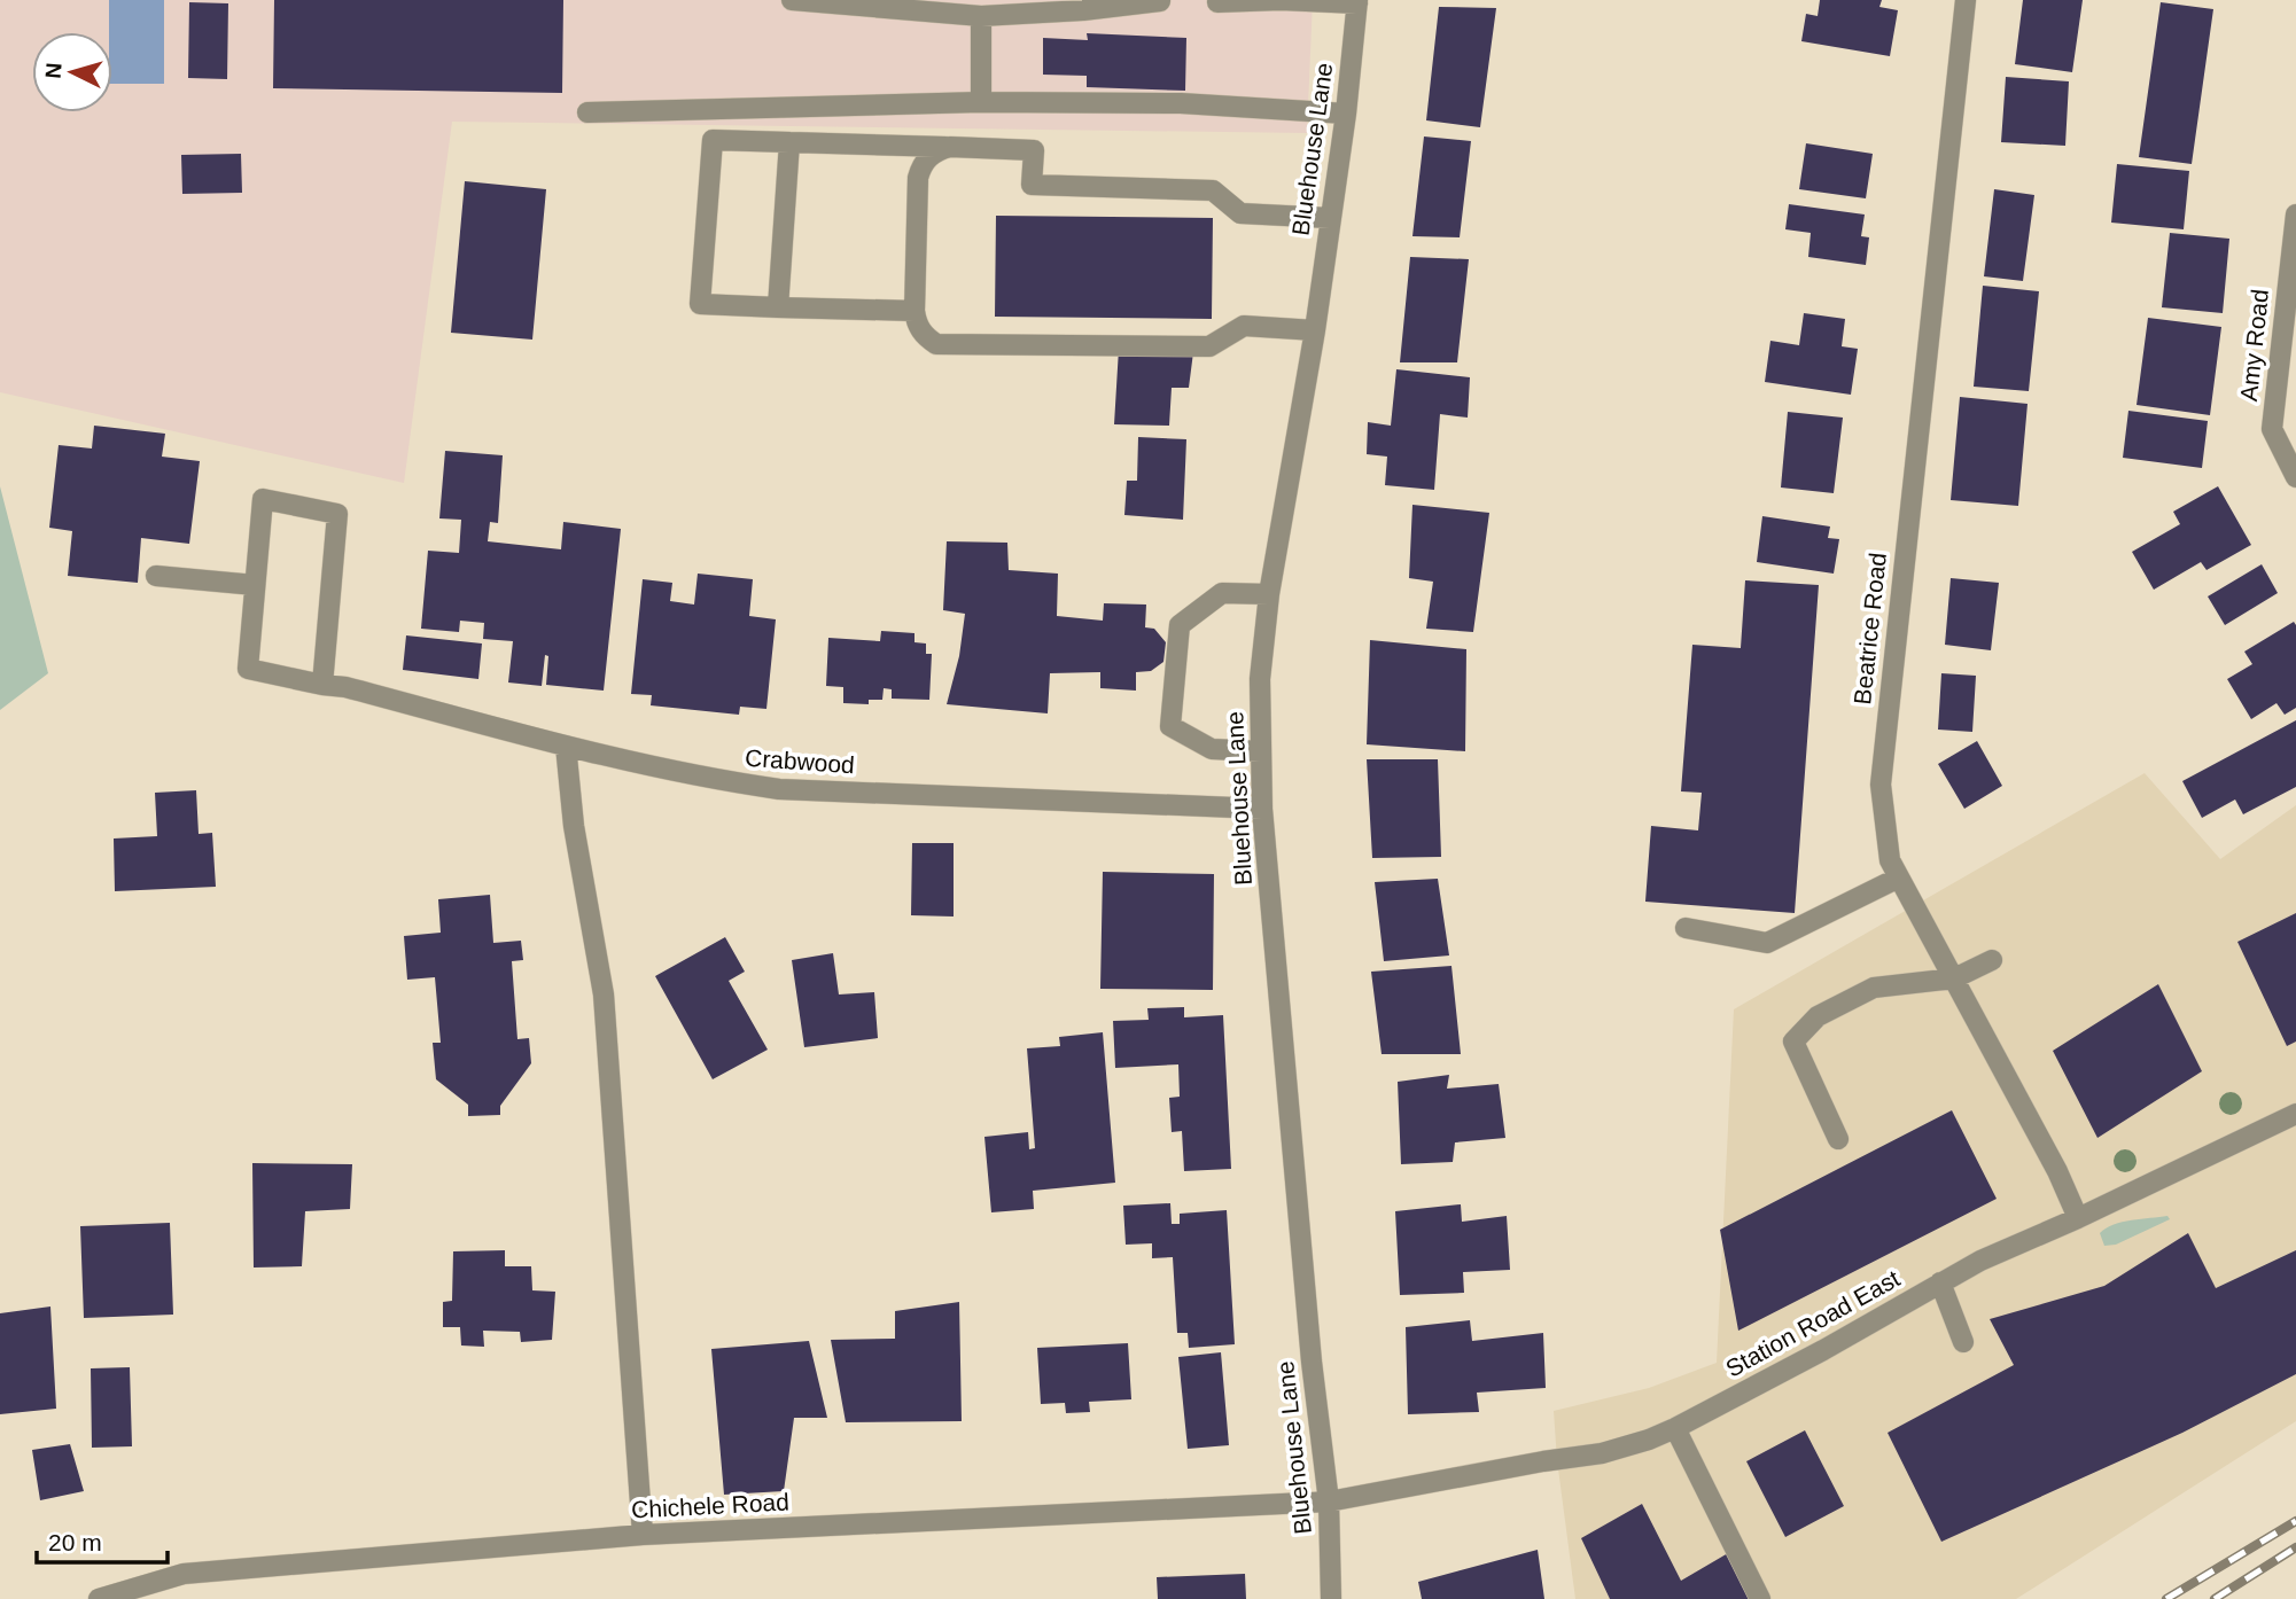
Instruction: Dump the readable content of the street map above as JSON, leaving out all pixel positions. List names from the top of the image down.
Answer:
{
  "streets": {
    "street": [
      "Bluehouse Lane",
      "Amy Road",
      "Beatrice Road",
      "Crabwood",
      "Station Road East",
      "Chichele Road"
    ]
  },
  "crossings": [
    ["Bluehouse Lane", "Crabwood"],
    ["Bluehouse Lane", "Station Road East"],
    ["Bluehouse Lane", "Chichele Road"],
    ["Beatrice Road", "Station Road East"],
    ["Station Road East", "Chichele Road"]
  ],
  "scale_bar": "20 m",
  "north": "left"
}
